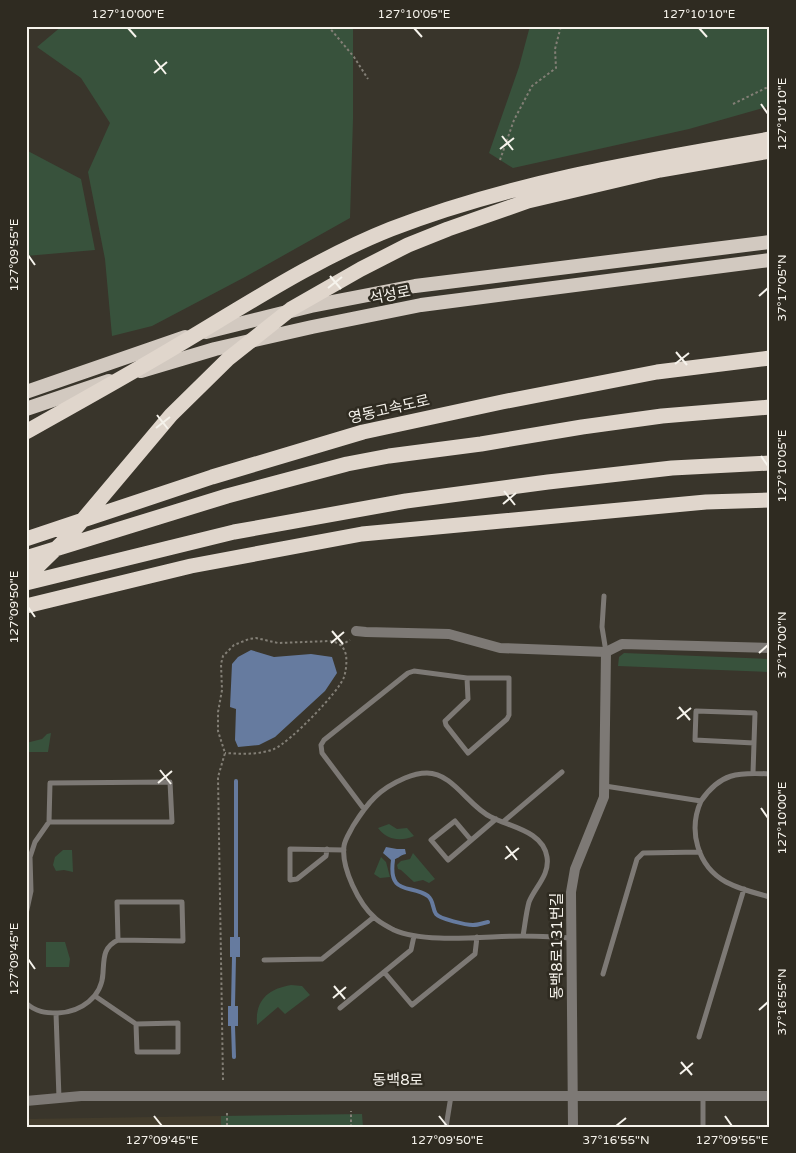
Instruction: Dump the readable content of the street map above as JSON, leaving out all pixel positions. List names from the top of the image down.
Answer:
{
  "streets": {
    "highway": ["석성로", "영동고속도로"],
    "street": ["동백8로131번길", "동백8로"]
  },
  "crossings": [
    ["동백8로131번길", "동백8로"]
  ],
  "coordinates": [
    "127°10'00\"E",
    "127°10'05\"E",
    "127°10'10\"E",
    "127°09'55\"E",
    "37°17'05\"N",
    "127°09'50\"E",
    "37°17'00\"N",
    "127°09'45\"E",
    "37°16'55\"N"
  ]
}
